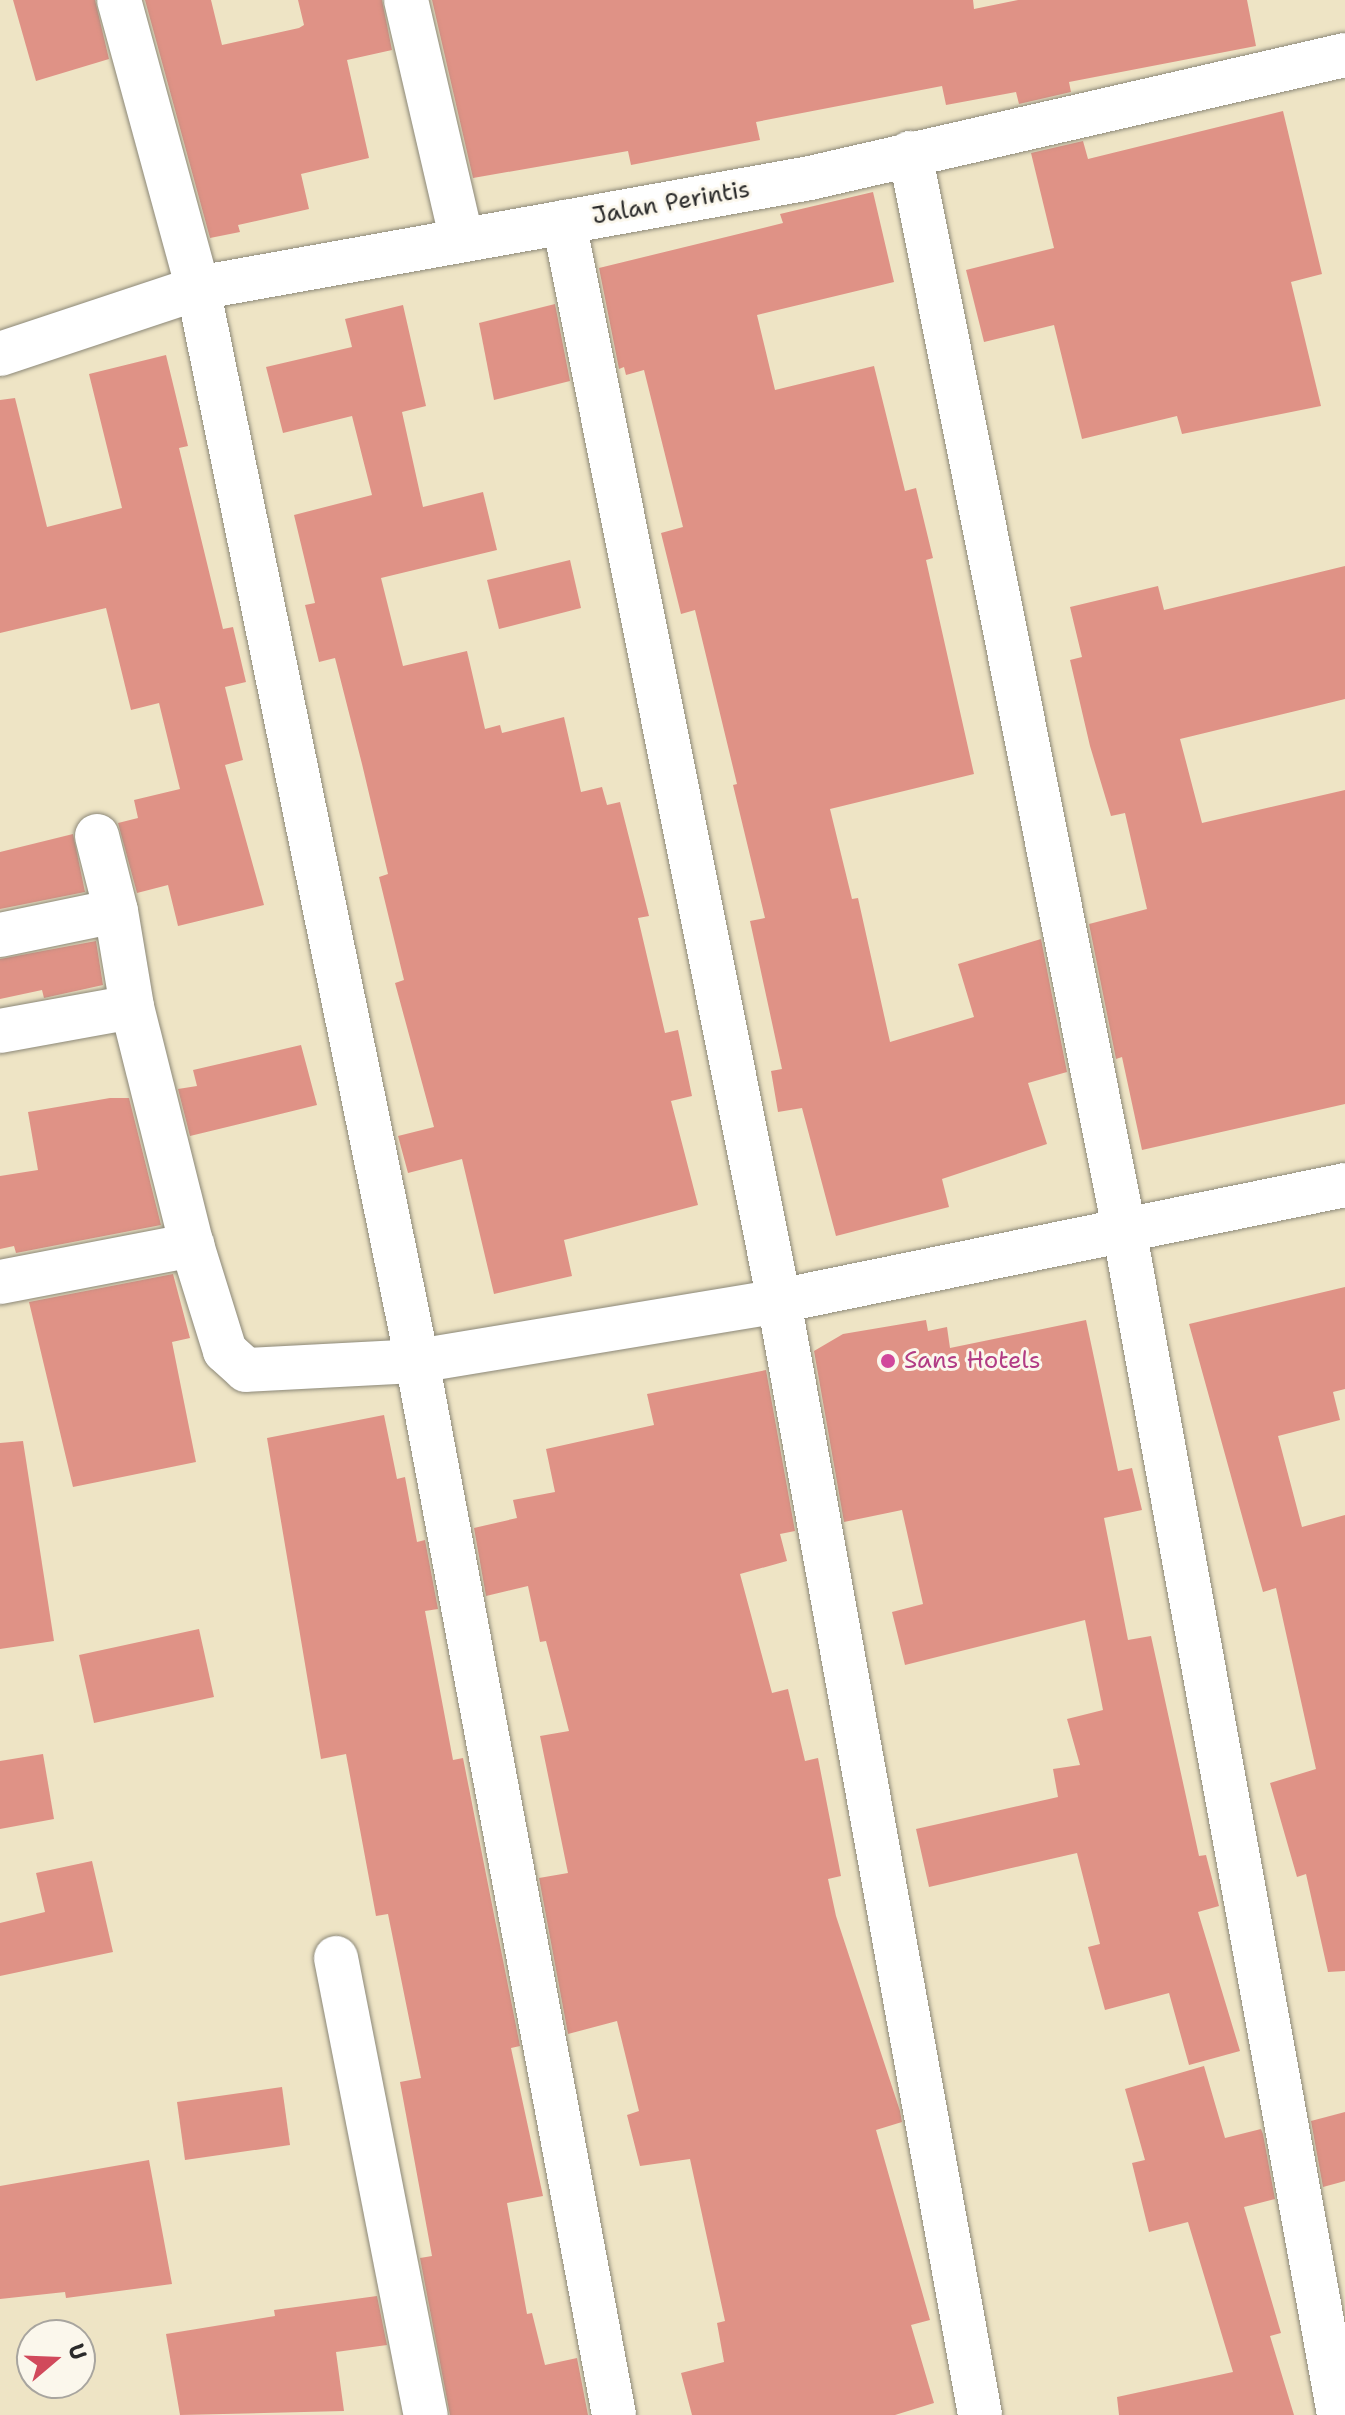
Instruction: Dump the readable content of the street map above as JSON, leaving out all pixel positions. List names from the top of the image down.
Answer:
{
  "streets": {
    "street": ["Jalan Perintis"]
  },
  "places": ["Sans Hotels"],
  "north": "right"
}
